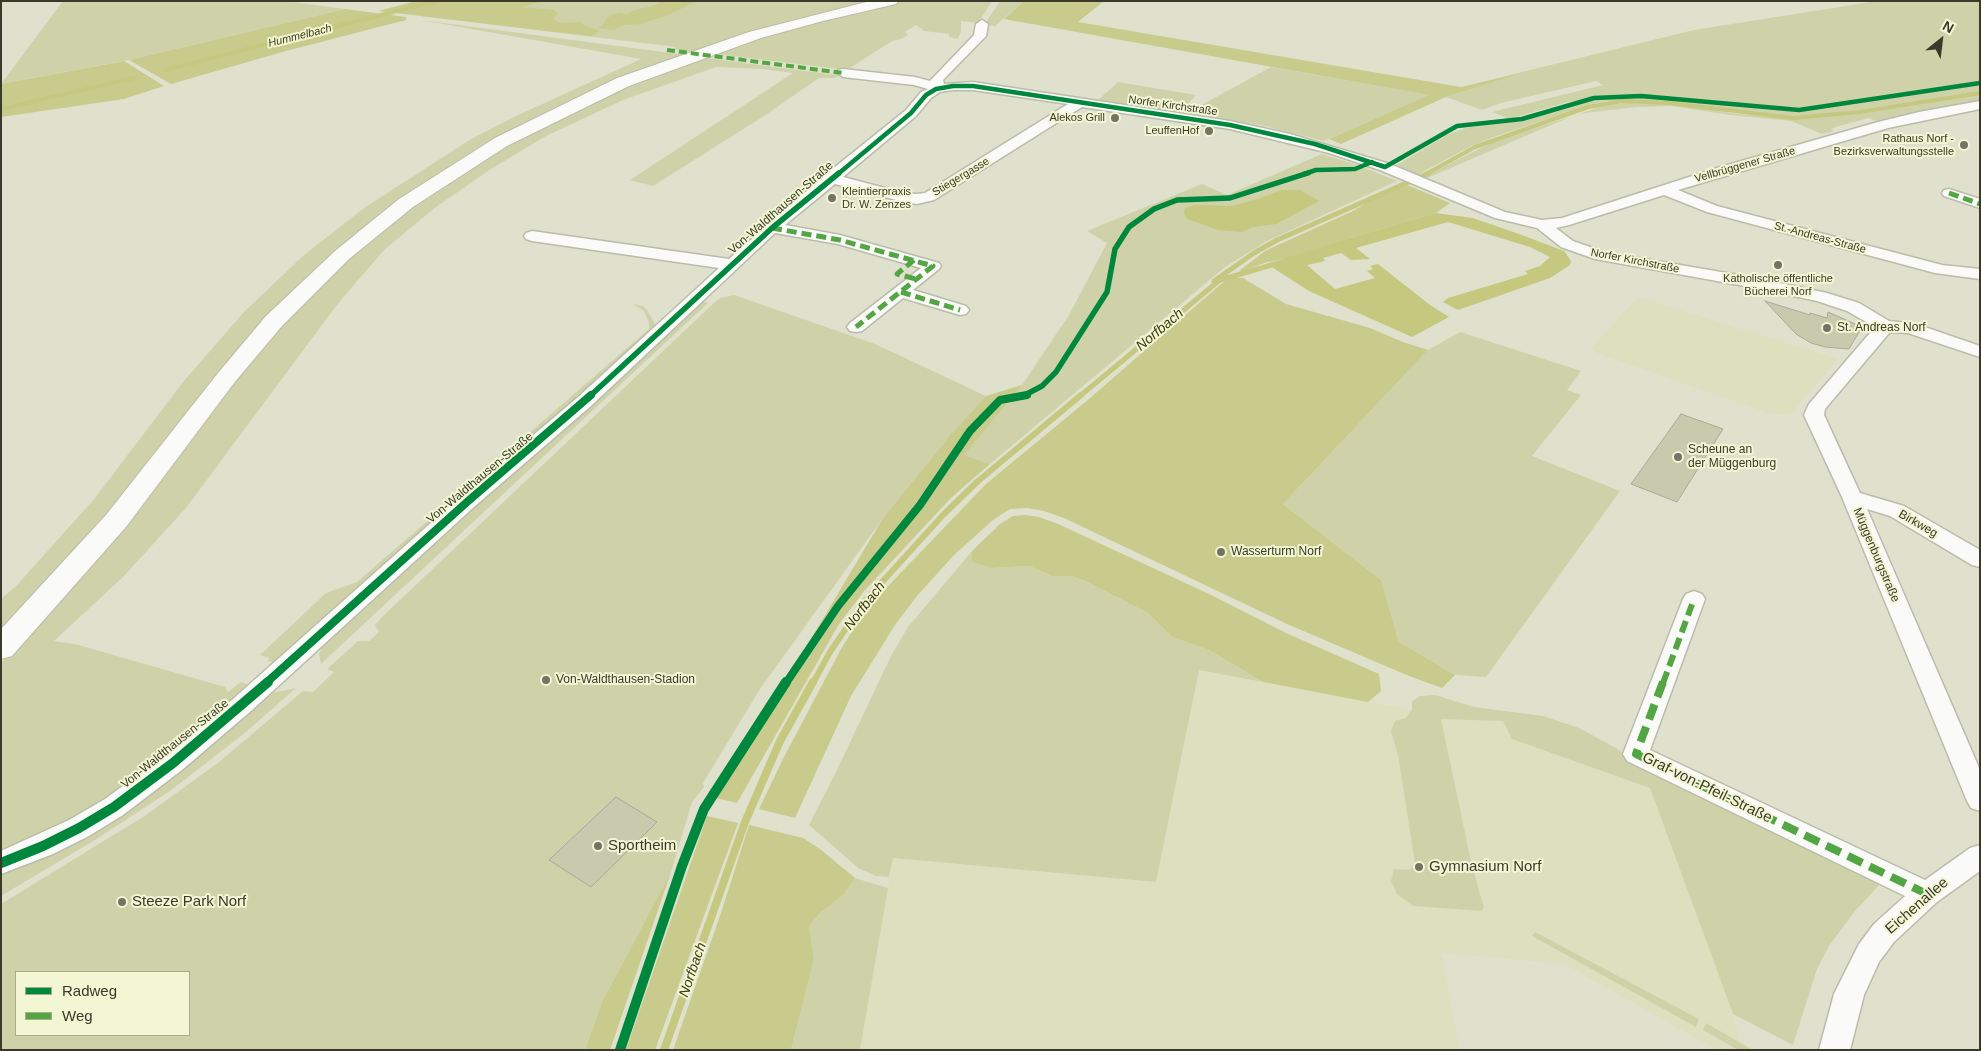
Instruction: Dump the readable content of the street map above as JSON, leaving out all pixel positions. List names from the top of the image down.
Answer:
{
  "streets": {
    "street": [
      "Norfer Kirchstraße",
      "Vellbrüggener Straße",
      "Stiegergasse",
      "Von-Waldthausen-Straße",
      "St.-Andreas-Straße",
      "Birkweg",
      "Müggenburgstraße",
      "Graf-von-Pfeil-Straße",
      "Eichenallee"
    ]
  },
  "crossings": [
    ["Norfer Kirchstraße", "Vellbrüggener Straße"],
    ["Norfer Kirchstraße", "Stiegergasse"],
    ["Norfer Kirchstraße", "Von-Waldthausen-Straße"],
    ["Norfer Kirchstraße", "Müggenburgstraße"],
    ["Vellbrüggener Straße", "St.-Andreas-Straße"],
    ["Stiegergasse", "Von-Waldthausen-Straße"],
    ["Birkweg", "Müggenburgstraße"],
    ["Graf-von-Pfeil-Straße", "Eichenallee"]
  ],
  "water": ["Hummelbach", "Norfbach"],
  "places": [
    "Alekos Grill",
    "LeuffenHof",
    "Rathaus Norf - Bezirksverwaltungsstelle",
    "Kleintierpraxis Dr. W. Zenzes",
    "Katholische öffentliche Bücherei Norf",
    "St. Andreas Norf",
    "Scheune an der Müggenburg",
    "Wasserturm Norf",
    "Von-Waldthausen-Stadion",
    "Sportheim",
    "Gymnasium Norf",
    "Steeze Park Norf"
  ],
  "legend": ["Radweg", "Weg"],
  "north": "top right"
}
